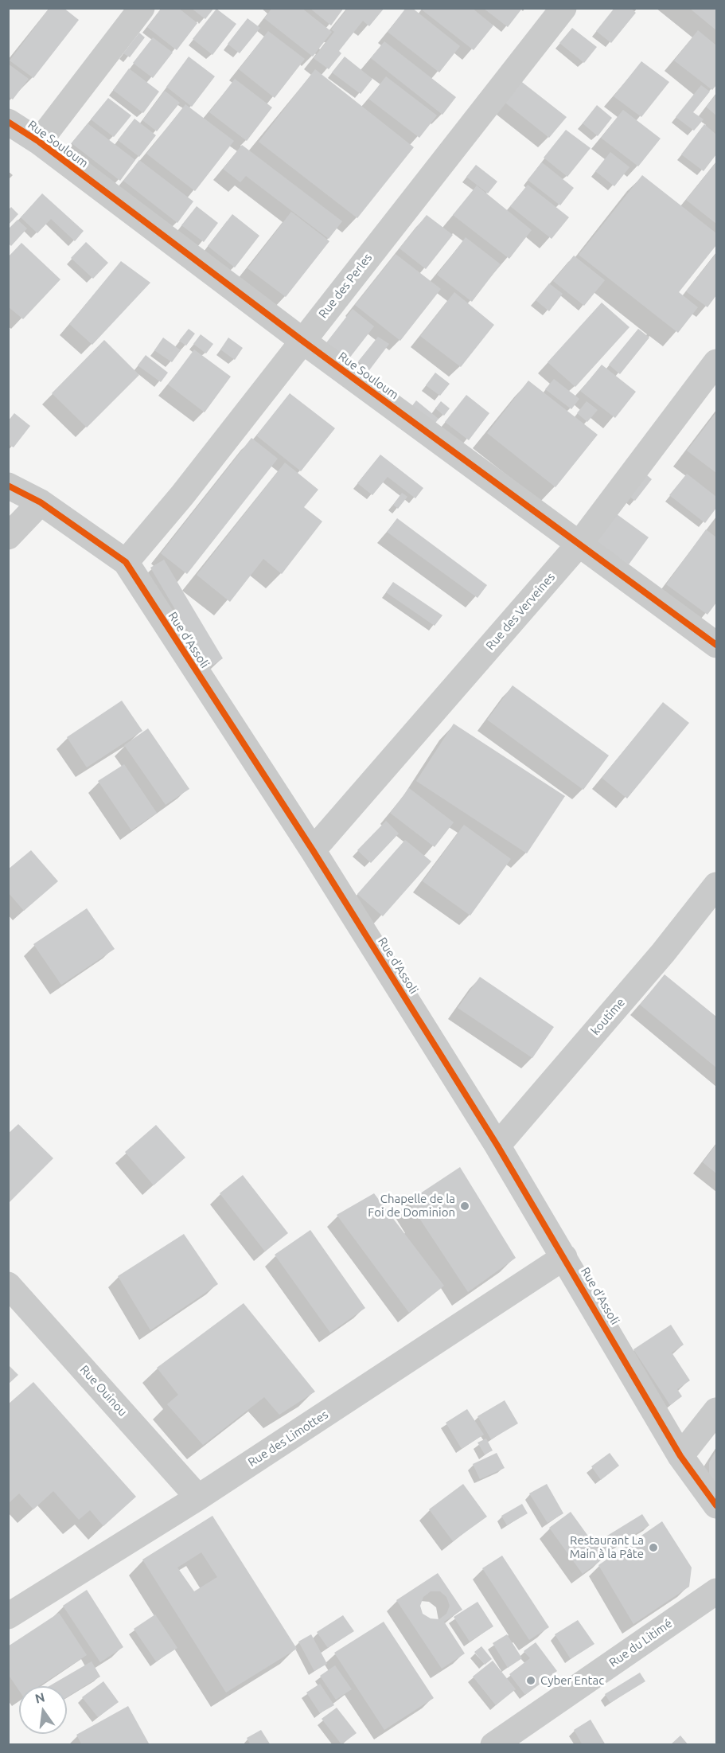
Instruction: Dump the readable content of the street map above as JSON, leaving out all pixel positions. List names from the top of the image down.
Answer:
{
  "streets": {
    "street": [
      "Rue Souloum",
      "Rue des Perles",
      "Rue des Verveines",
      "Rue d'Assoli",
      "koutime",
      "Rue Ouinou",
      "Rue des Limottes",
      "Rue du Litimé"
    ]
  },
  "crossings": [
    ["Rue Souloum", "Rue des Perles"],
    ["Rue Souloum", "Rue des Verveines"],
    ["Rue des Perles", "Rue d'Assoli"],
    ["Rue des Verveines", "Rue d'Assoli"],
    ["Rue d'Assoli", "koutime"],
    ["Rue d'Assoli", "Rue des Limottes"],
    ["Rue Ouinou", "Rue des Limottes"]
  ],
  "places": ["Chapelle de la Foi de Dominion", "Restaurant La Main à la Pâte", "Cyber Entac"],
  "north": "top"
}
